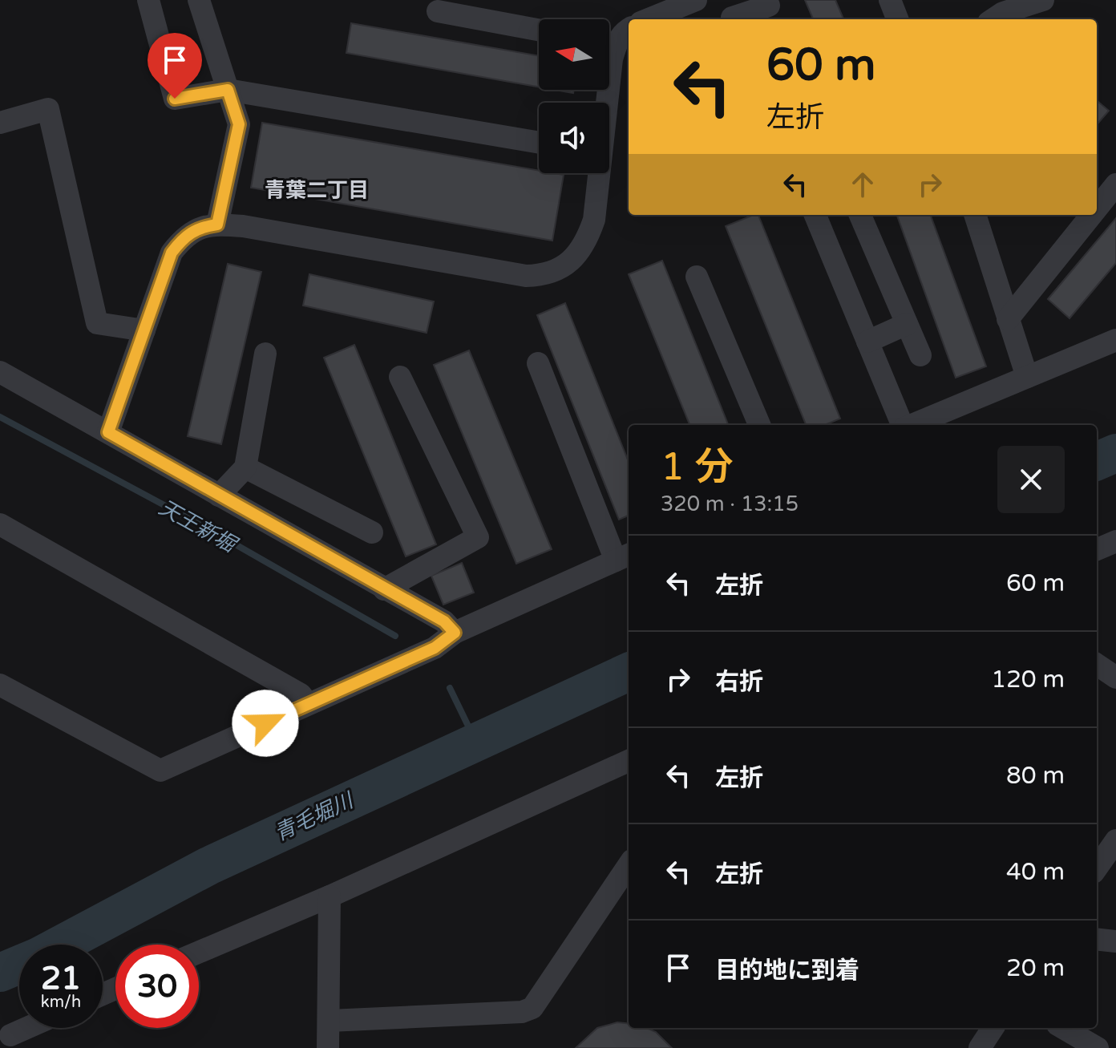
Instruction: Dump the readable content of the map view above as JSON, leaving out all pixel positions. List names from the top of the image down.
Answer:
{
  "districts": ["青葉二丁目"],
  "water": ["天王新堀", "青毛堀川"],
  "north": "left",
  "page": {
    "turn": ["60 m", "左折"],
    "heading": ["1 分", "320 m · 13:15"],
    "list": [
      {
        "name": "左折",
        "value": "60 m"
      },
      {
        "name": "右折",
        "value": "120 m"
      },
      {
        "name": "左折",
        "value": "80 m"
      },
      {
        "name": "左折",
        "value": "40 m"
      },
      {
        "name": "目的地に到着",
        "value": "20 m"
      }
    ],
    "speed": "21 km/h",
    "limit": "30"
  }
}
